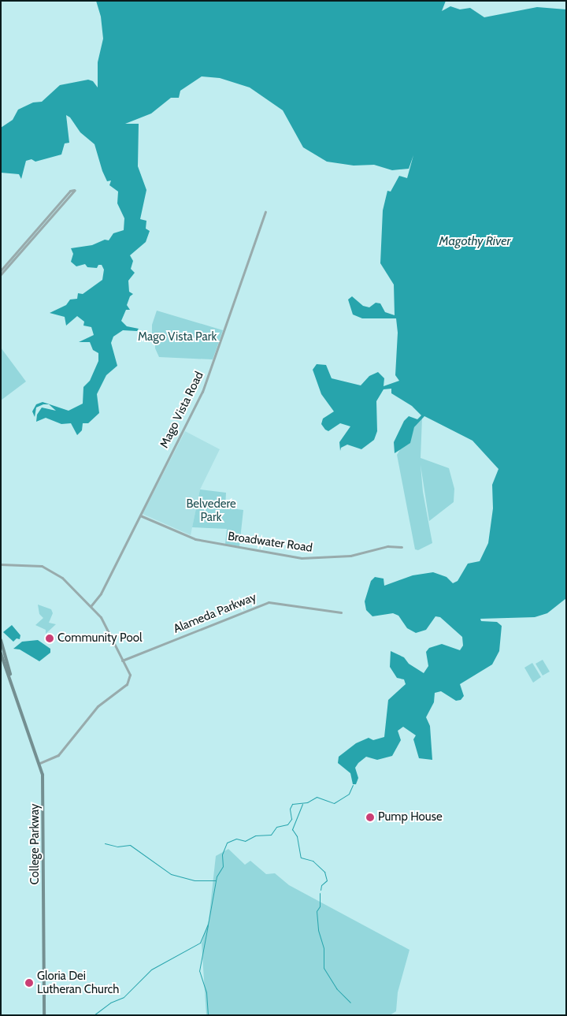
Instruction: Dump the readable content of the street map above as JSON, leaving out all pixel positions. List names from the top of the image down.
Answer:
{
  "streets": {
    "main road": ["College Parkway"],
    "street": ["Mago Vista Road", "Broadwater Road", "Alameda Parkway"]
  },
  "crossings": [
    ["Mago Vista Road", "Broadwater Road"]
  ],
  "water": ["Magothy River"],
  "parks": ["Mago Vista Park", "Belvedere Park"],
  "places": ["Community Pool", "Pump House", "Gloria Dei Lutheran Church"]
}
